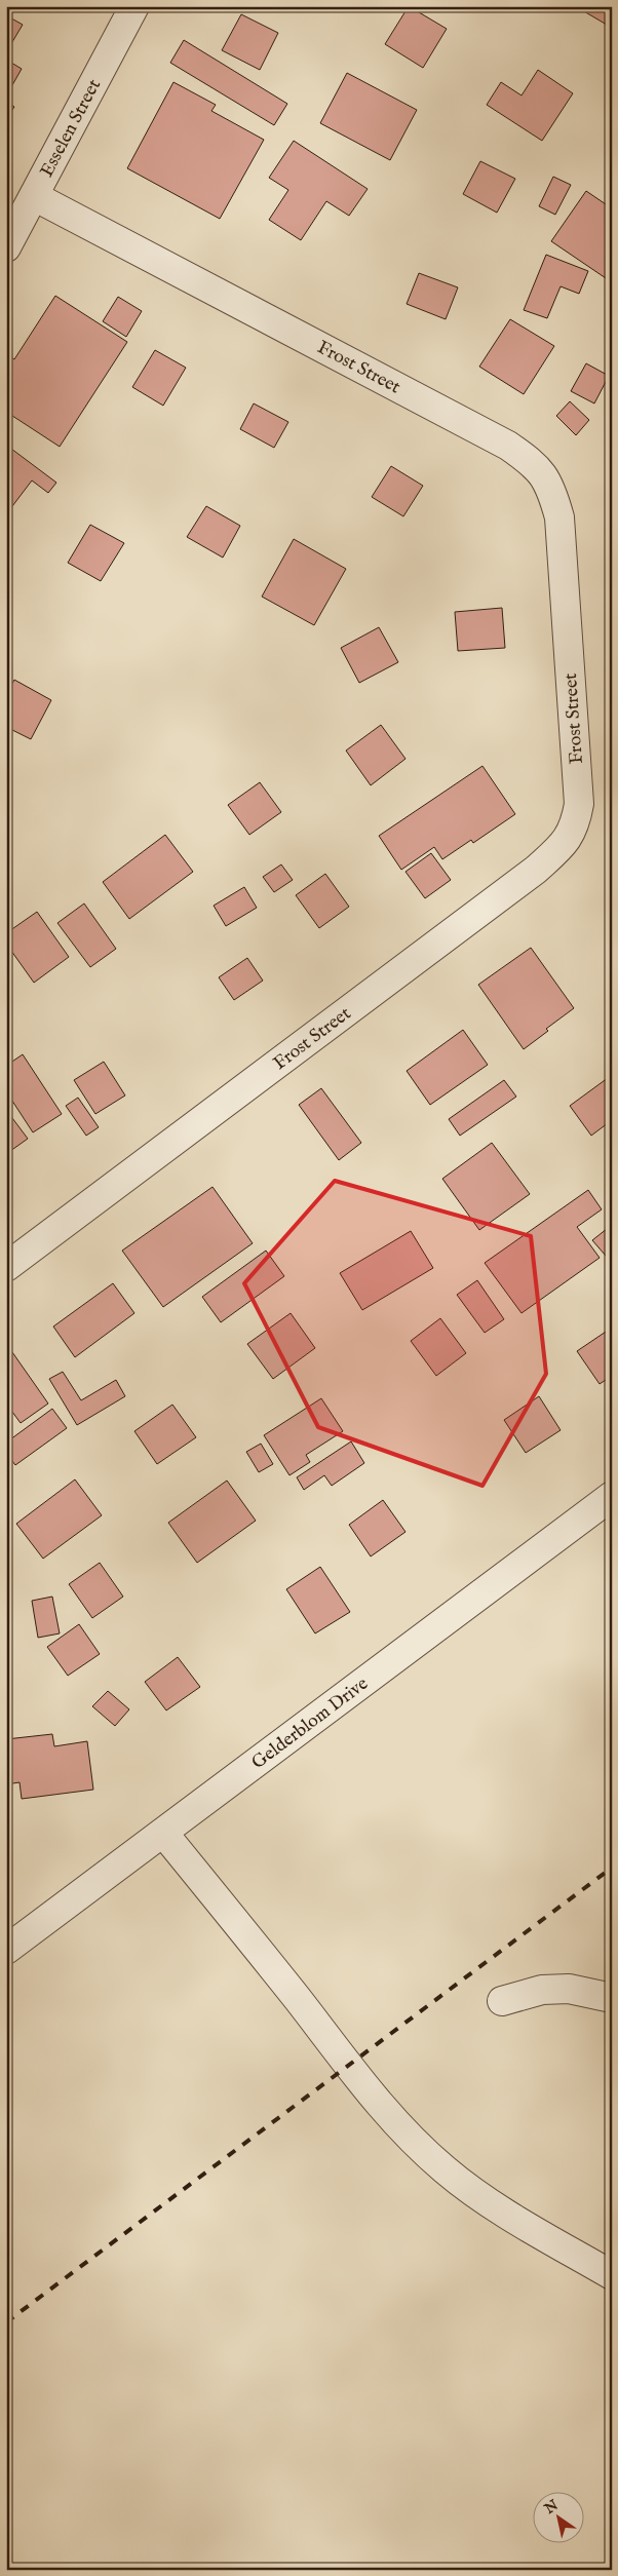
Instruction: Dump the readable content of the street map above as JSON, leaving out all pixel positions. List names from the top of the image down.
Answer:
{
  "streets": {
    "street": ["Esselen Street", "Frost Street", "Gelderblom Drive"]
  },
  "crossings": [
    ["Esselen Street", "Frost Street"]
  ],
  "north": "top left"
}
